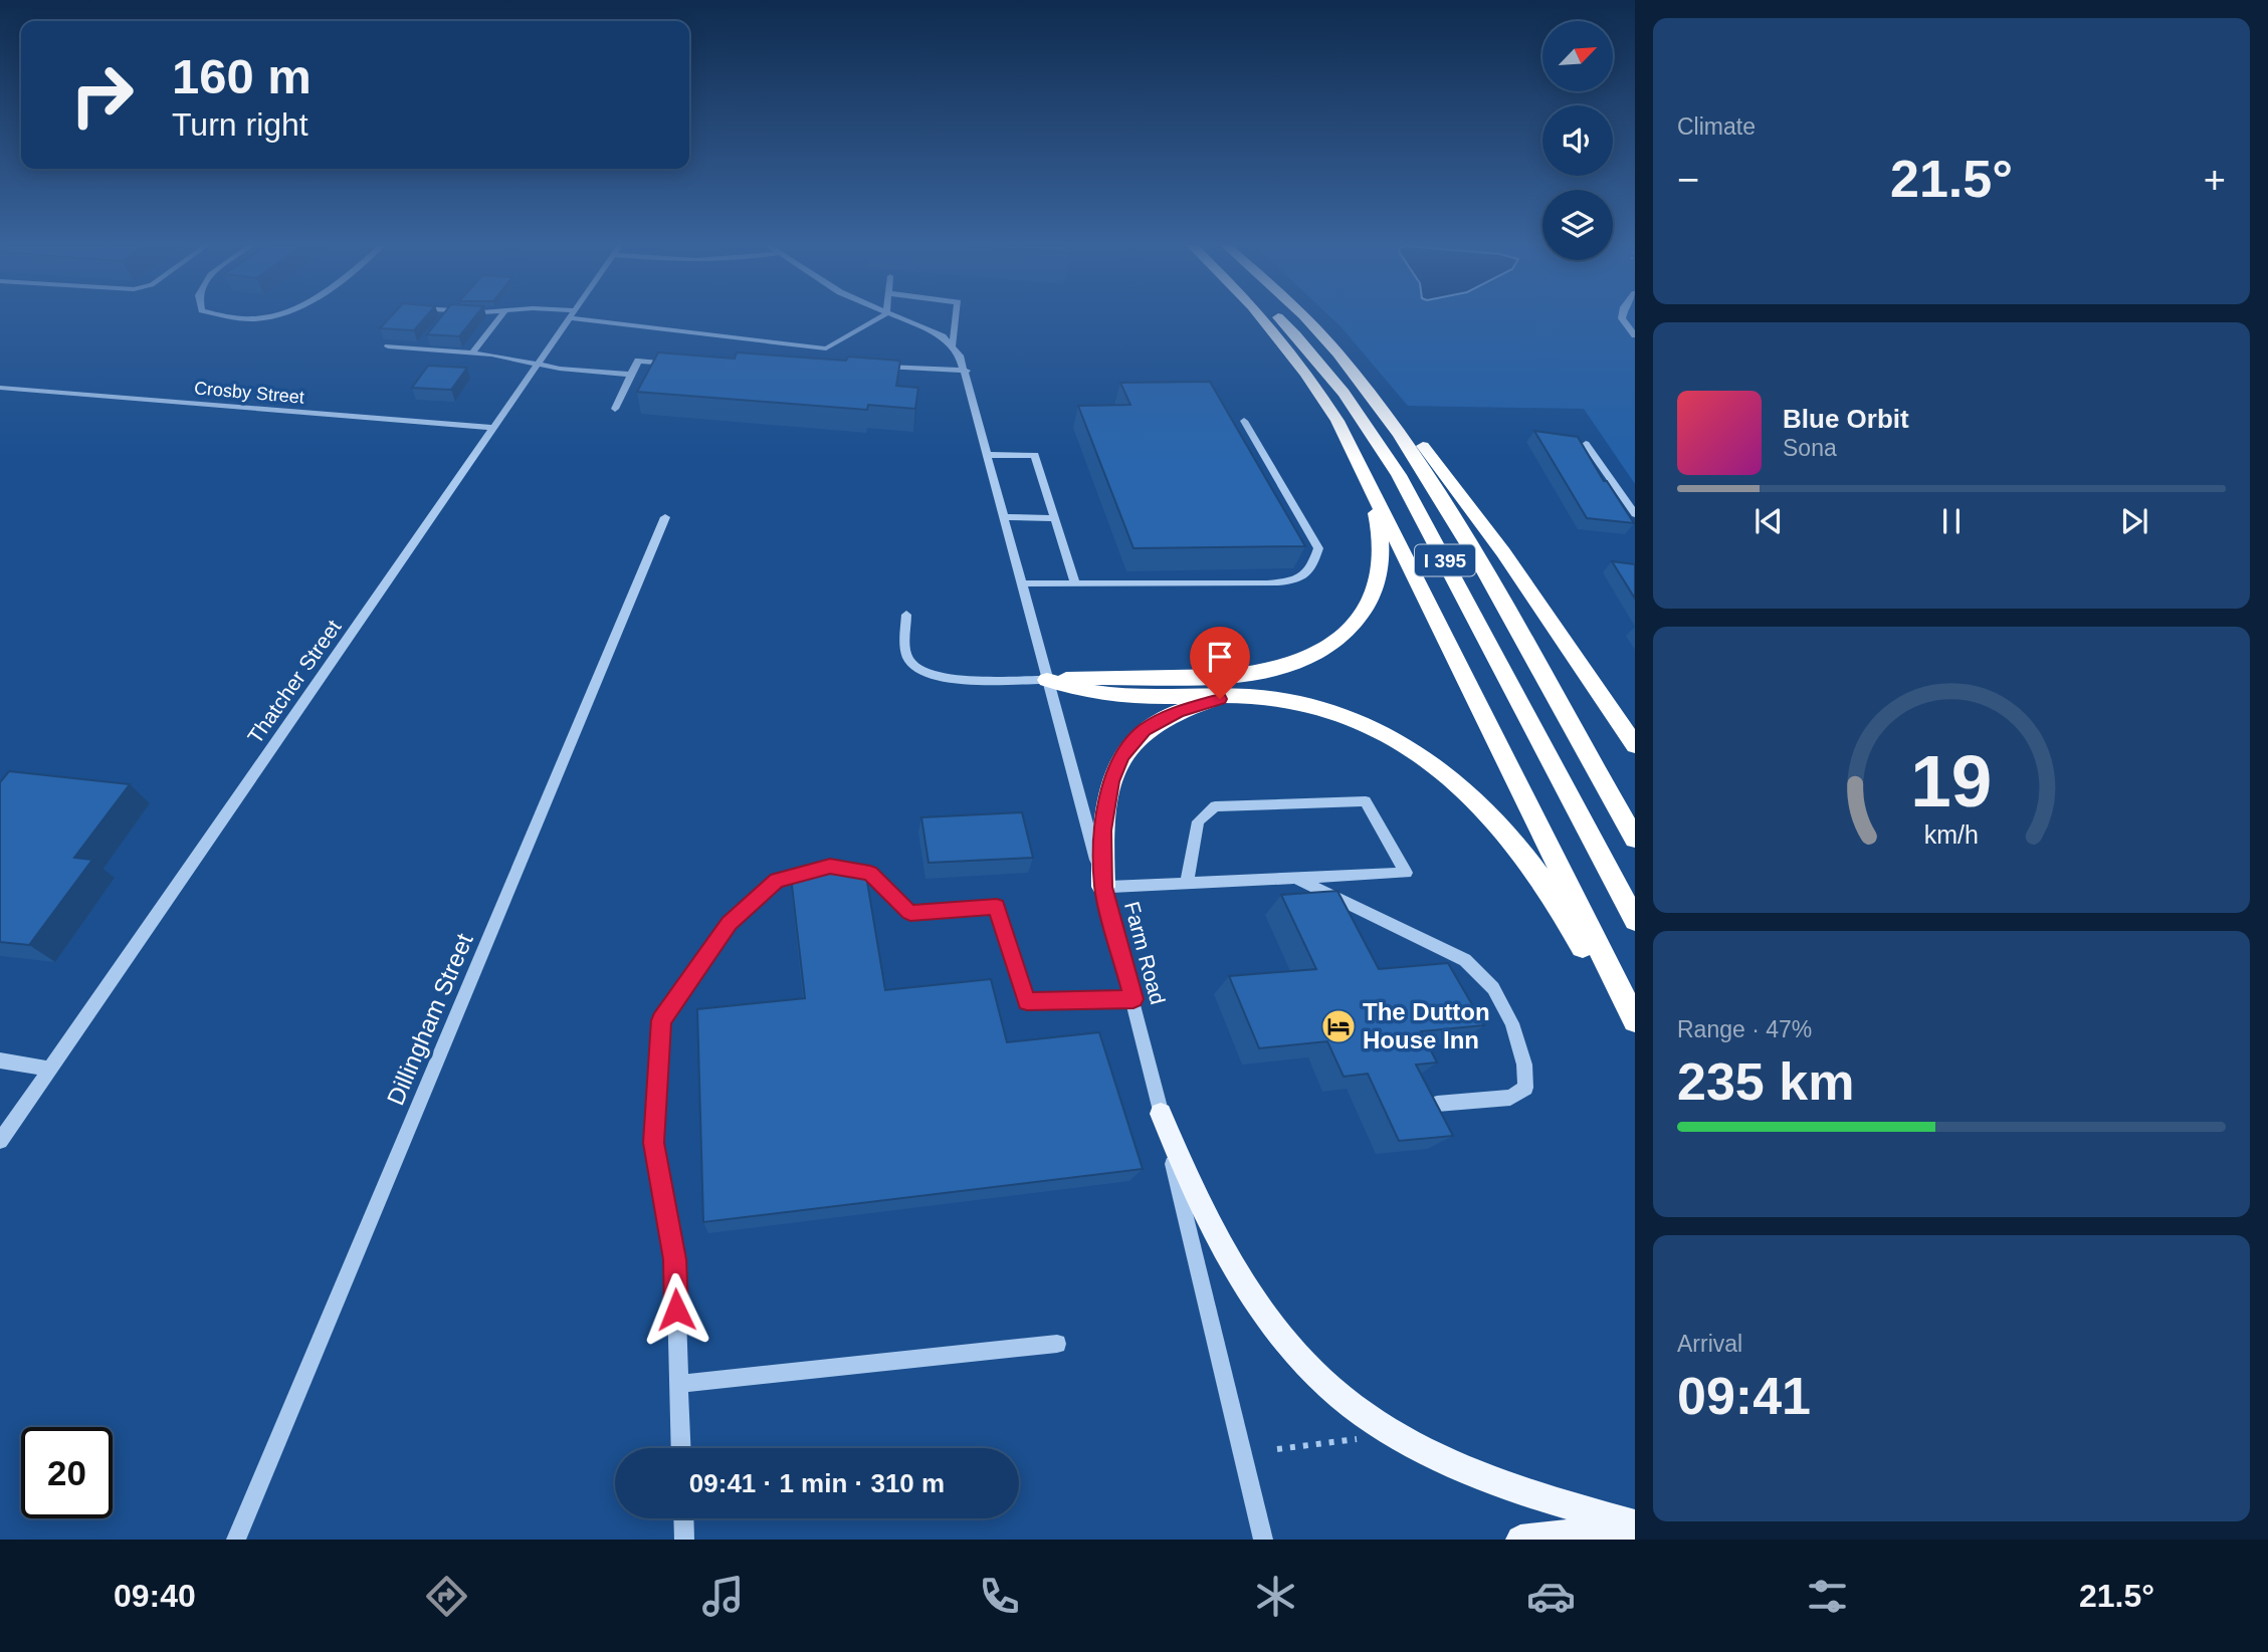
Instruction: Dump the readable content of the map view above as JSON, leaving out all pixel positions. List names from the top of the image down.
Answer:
{
  "streets": {
    "highway": ["I 395"],
    "street": [
      "Crosby Street",
      "Thatcher Street",
      "Farm Road",
      "Dillingham Street"
    ]
  },
  "crossings": [
    ["Crosby Street", "Thatcher Street"]
  ],
  "places": {
    "hotel": ["The Dutton House Inn"]
  },
  "north": "top right",
  "page": {
    "tile": [
      "Climate",
      ["Range · 47%", "235 km"],
      ["Arrival", "09:41"]
    ],
    "turn": ["160 m", "Turn right"],
    "heat": ["−", "21.5°", "+"],
    "song": ["Blue Orbit", "Sona"],
    "limit": "20",
    "trip": "09:41 · 1 min · 310 m",
    "tabs": ["09:40", "21.5°"],
    "gauge": ["19", "km/h"]
  }
}
